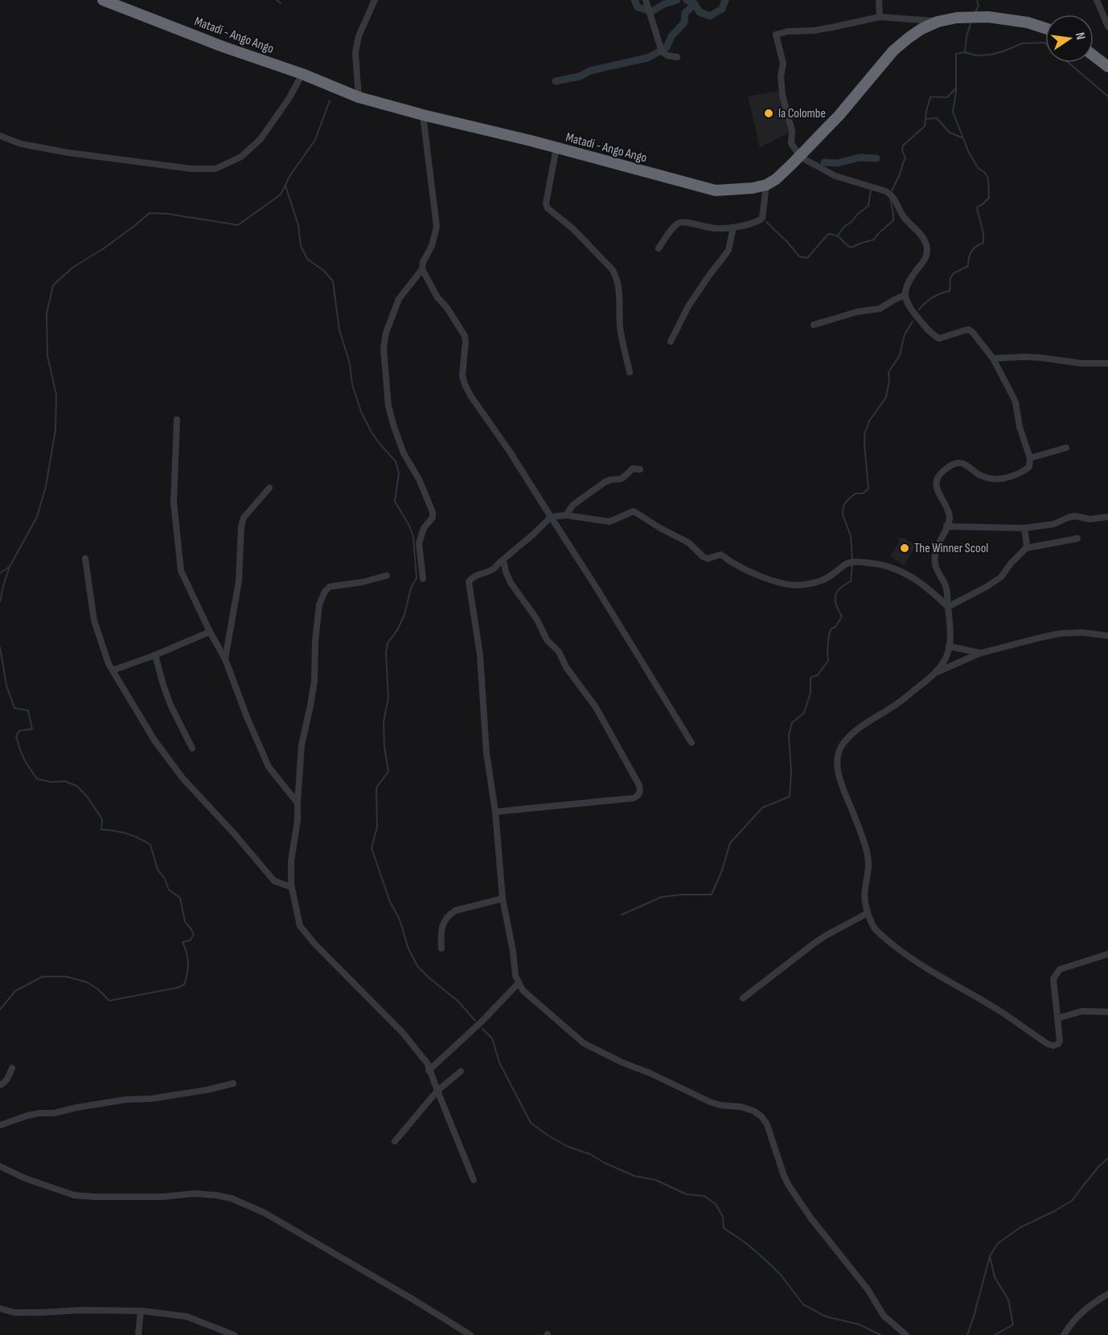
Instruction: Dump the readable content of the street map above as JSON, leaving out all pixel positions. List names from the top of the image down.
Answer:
{
  "streets": {
    "highway": ["Matadi - Ango Ango"]
  },
  "places": ["la Colombe", "The Winner Scool"],
  "north": "right"
}
